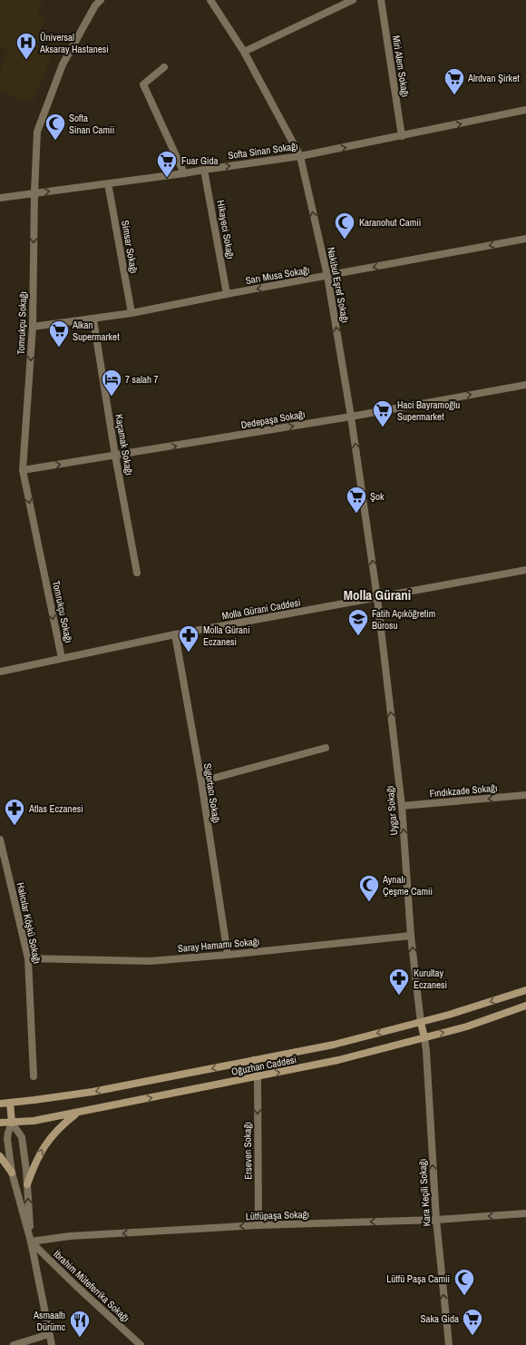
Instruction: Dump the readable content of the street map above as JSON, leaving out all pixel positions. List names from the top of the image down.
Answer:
{
  "streets": {
    "main road": ["Oğuzhan Caddesi"],
    "street": [
      "Miri Alem Sokağı",
      "Softa Sinan Sokağı",
      "Hikayeci Sokağı",
      "Simsar Sokağı",
      "Sarı Musa Sokağı",
      "Nakibul Eşref Sokağı",
      "Tomrukçu Sokağı",
      "Dedepaşa Sokağı",
      "Kaçamak Sokağı",
      "Molla Gürani Caddesi",
      "Fındıkzade Sokağı",
      "Sigortacı Sokağı",
      "Uygar Sokağı",
      "Halıcılar Köşkü Sokağı",
      "Saray Hamamı Sokağı",
      "Erseven Sokağı",
      "Kara Keçili Sokağı",
      "Lütfüpaşa Sokağı",
      "İbrahim Müteferrika Sokağı"
    ]
  },
  "crossings": [
    ["Miri Alem Sokağı", "Softa Sinan Sokağı"],
    ["Softa Sinan Sokağı", "Hikayeci Sokağı"],
    ["Softa Sinan Sokağı", "Simsar Sokağı"],
    ["Softa Sinan Sokağı", "Nakibul Eşref Sokağı"],
    ["Softa Sinan Sokağı", "Tomrukçu Sokağı"],
    ["Hikayeci Sokağı", "Sarı Musa Sokağı"],
    ["Simsar Sokağı", "Sarı Musa Sokağı"],
    ["Sarı Musa Sokağı", "Nakibul Eşref Sokağı"],
    ["Sarı Musa Sokağı", "Tomrukçu Sokağı"],
    ["Sarı Musa Sokağı", "Kaçamak Sokağı"],
    ["Nakibul Eşref Sokağı", "Dedepaşa Sokağı"],
    ["Nakibul Eşref Sokağı", "Molla Gürani Caddesi"],
    ["Nakibul Eşref Sokağı", "Uygar Sokağı"],
    ["Tomrukçu Sokağı", "Dedepaşa Sokağı"],
    ["Tomrukçu Sokağı", "Molla Gürani Caddesi"],
    ["Dedepaşa Sokağı", "Kaçamak Sokağı"],
    ["Molla Gürani Caddesi", "Sigortacı Sokağı"],
    ["Molla Gürani Caddesi", "Uygar Sokağı"],
    ["Fındıkzade Sokağı", "Uygar Sokağı"],
    ["Sigortacı Sokağı", "Saray Hamamı Sokağı"],
    ["Uygar Sokağı", "Saray Hamamı Sokağı"],
    ["Uygar Sokağı", "Oğuzhan Caddesi"],
    ["Halıcılar Köşkü Sokağı", "Saray Hamamı Sokağı"],
    ["Oğuzhan Caddesi", "Erseven Sokağı"],
    ["Oğuzhan Caddesi", "Kara Keçili Sokağı"],
    ["Erseven Sokağı", "Lütfüpaşa Sokağı"],
    ["Kara Keçili Sokağı", "Lütfüpaşa Sokağı"],
    ["Lütfüpaşa Sokağı", "İbrahim Müteferrika Sokağı"]
  ],
  "one_way": [
    "Softa Sinan Sokağı",
    "Sarı Musa Sokağı",
    "Nakibul Eşref Sokağı",
    "Tomrukçu Sokağı",
    "Dedepaşa Sokağı",
    "Fındıkzade Sokağı",
    "Uygar Sokağı",
    "Erseven Sokağı",
    "Kara Keçili Sokağı",
    "Lütfüpaşa Sokağı"
  ],
  "districts": ["Molla Gürani"],
  "places": {
    "hospital": ["Üniversal Aksaray Hastanesi"],
    "supermarket": [
      "Alrdvan Şirket",
      "Fuar Gida",
      "Alkan Supermarket",
      "Haci Bayramoğlu Supermarket",
      "Şok",
      "Saka Gida"
    ],
    "mosque": [
      "Softa Sinan Camii",
      "Karanohut Camii",
      "Aynalı Çeşme Camii",
      "Lütfü Paşa Camii"
    ],
    "hotel": ["7 salah 7"],
    "school or university": ["Fatih Açıköğretim Bürosu"],
    "pharmacy": ["Molla Gürani Eczanesi", "Atlas Eczanesi", "Kurultay Eczanesi"],
    "restaurant": ["Asmaaltı Dürümc"]
  }
}
